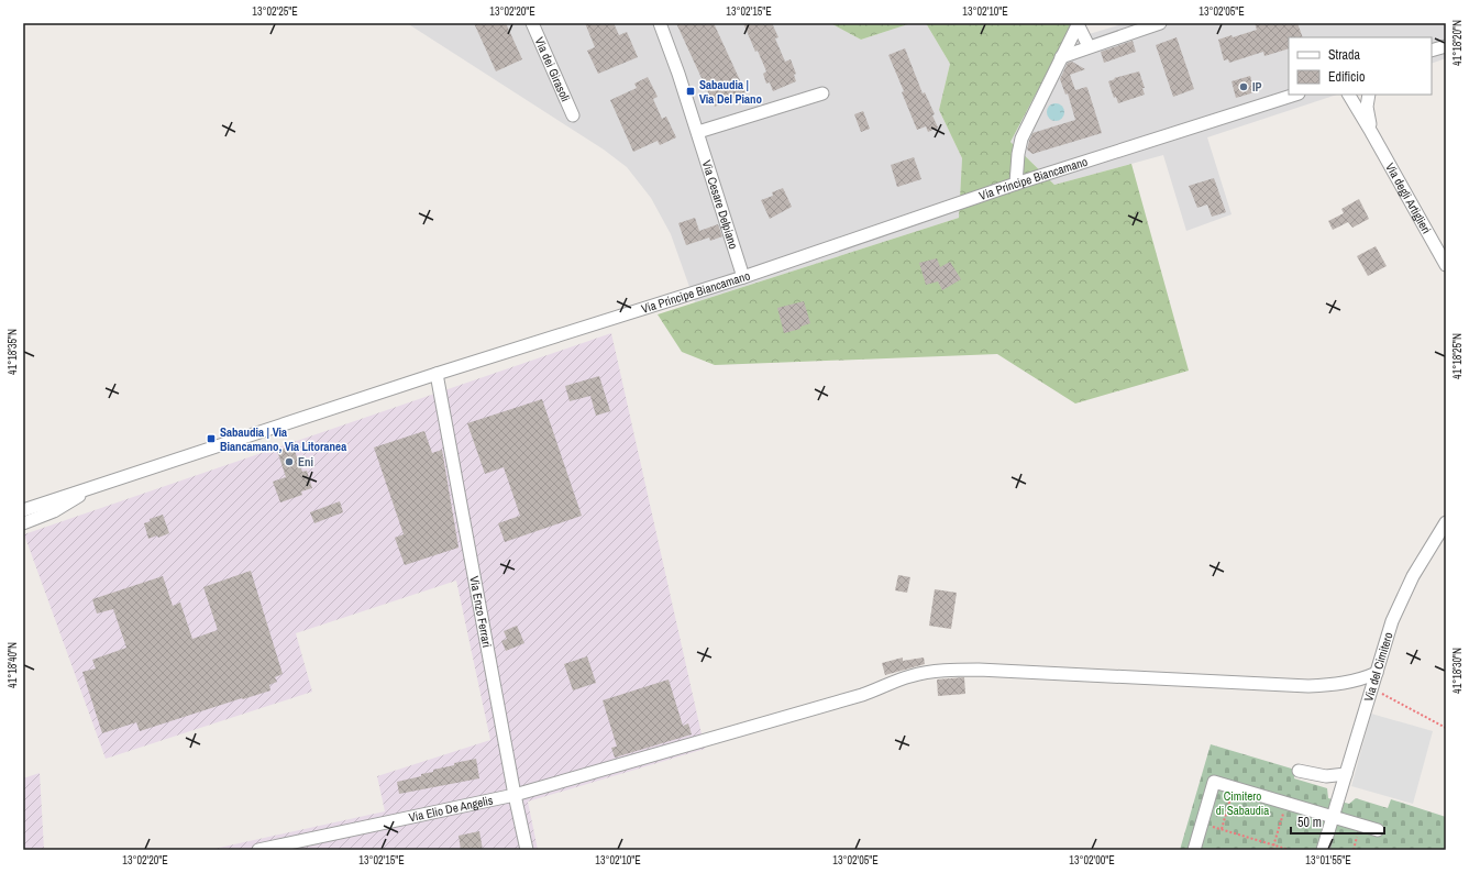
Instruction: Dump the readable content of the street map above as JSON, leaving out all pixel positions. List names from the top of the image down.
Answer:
{
  "streets": {
    "street": [
      "Via dei Girasoli",
      "Via Principe Biancamano",
      "Via degli Artiglieri",
      "Via Cesare Delpiano",
      "Via Enzo Ferrari",
      "Via del Cimitero",
      "Via Elio De Angelis"
    ]
  },
  "crossings": [
    ["Via Principe Biancamano", "Via Cesare Delpiano"],
    ["Via Principe Biancamano", "Via Enzo Ferrari"],
    ["Via Enzo Ferrari", "Via Elio De Angelis"],
    ["Via del Cimitero", "Via Elio De Angelis"]
  ],
  "parks": ["Cimitero di Sabaudia"],
  "places": {
    "other": ["IP", "Eni"],
    "transit": ["Sabaudia | Via Del Piano", "Sabaudia | Via Biancamano, Via Litoranea"]
  },
  "legend": ["Strada", "Edificio"],
  "scale_bar": "50 m",
  "coordinates": [
    "13°02'25\"E",
    "13°02'20\"E",
    "13°02'15\"E",
    "13°02'10\"E",
    "13°02'05\"E",
    "41°18'20\"N",
    "41°18'35\"N",
    "41°18'25\"N",
    "41°18'40\"N",
    "41°18'30\"N",
    "13°02'00\"E",
    "13°01'55\"E"
  ]
}
